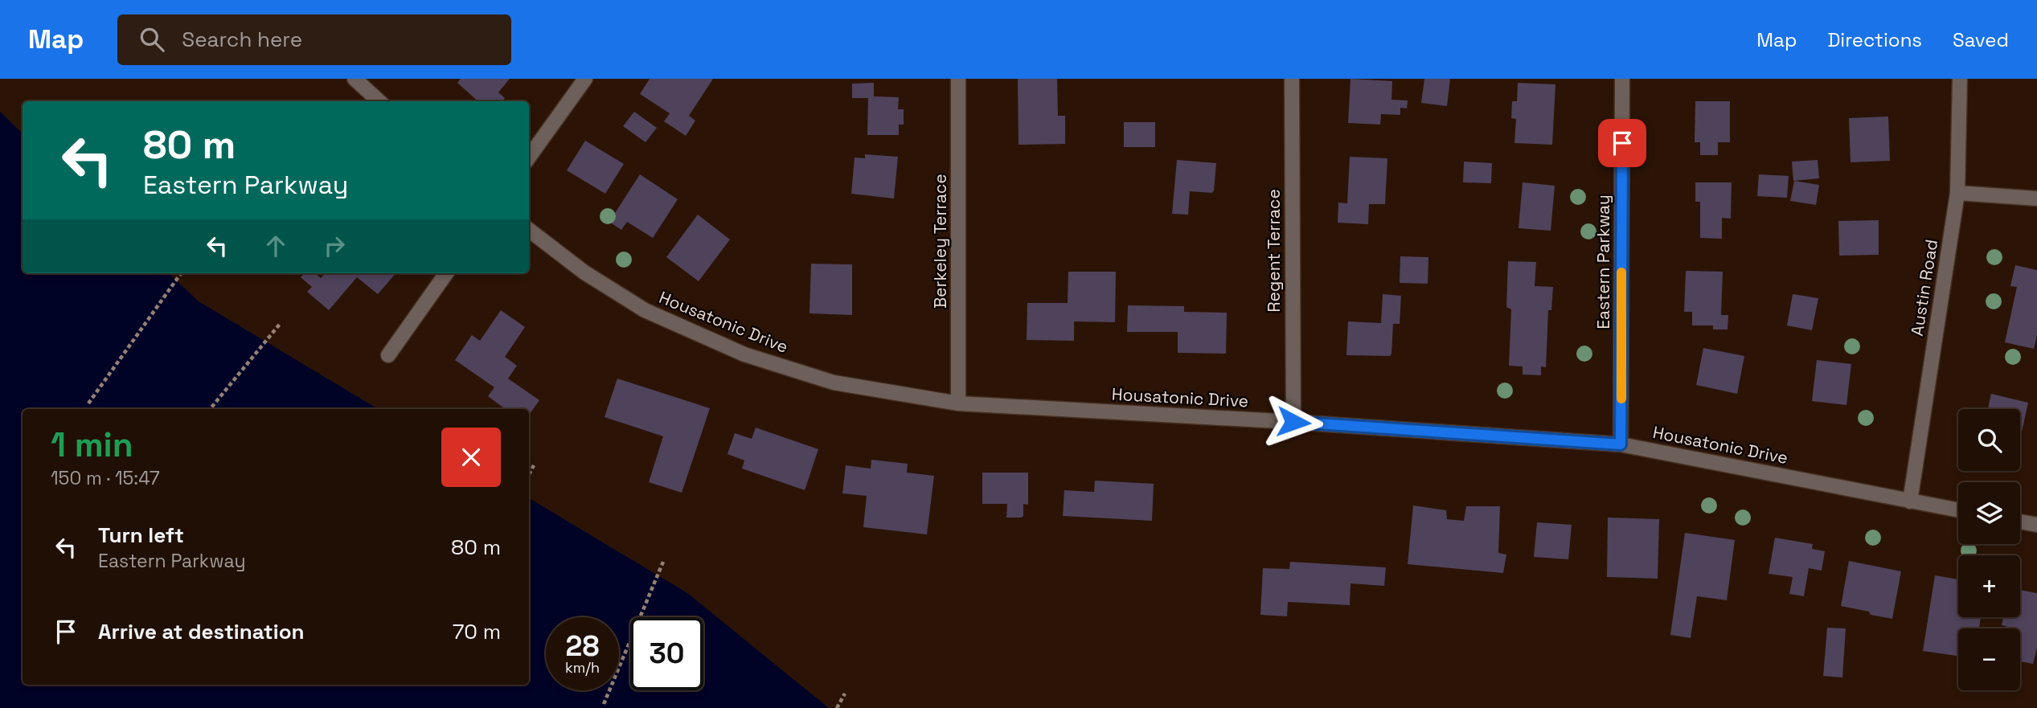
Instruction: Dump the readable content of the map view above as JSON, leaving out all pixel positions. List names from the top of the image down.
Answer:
{
  "streets": {
    "street": [
      "Berkeley Terrace",
      "Regent Terrace",
      "Eastern Parkway",
      "Austin Road",
      "Housatonic Drive"
    ]
  },
  "crossings": [
    ["Berkeley Terrace", "Housatonic Drive"],
    ["Regent Terrace", "Housatonic Drive"],
    ["Eastern Parkway", "Housatonic Drive"],
    ["Austin Road", "Housatonic Drive"]
  ],
  "page": {
    "header": "Map",
    "search": "Search here",
    "nav": ["Map", "Directions", "Saved"],
    "turn": ["80 m", "Eastern Parkway"],
    "map_buttons": ["+", "−"],
    "heading": ["1 min", "150 m · 15:47"],
    "list": [
      {
        "name": "Turn left",
        "note": "Eastern Parkway",
        "value": "80 m"
      },
      {
        "name": "Arrive at destination",
        "value": "70 m"
      }
    ],
    "speed": "28 km/h",
    "limit": "30"
  }
}
